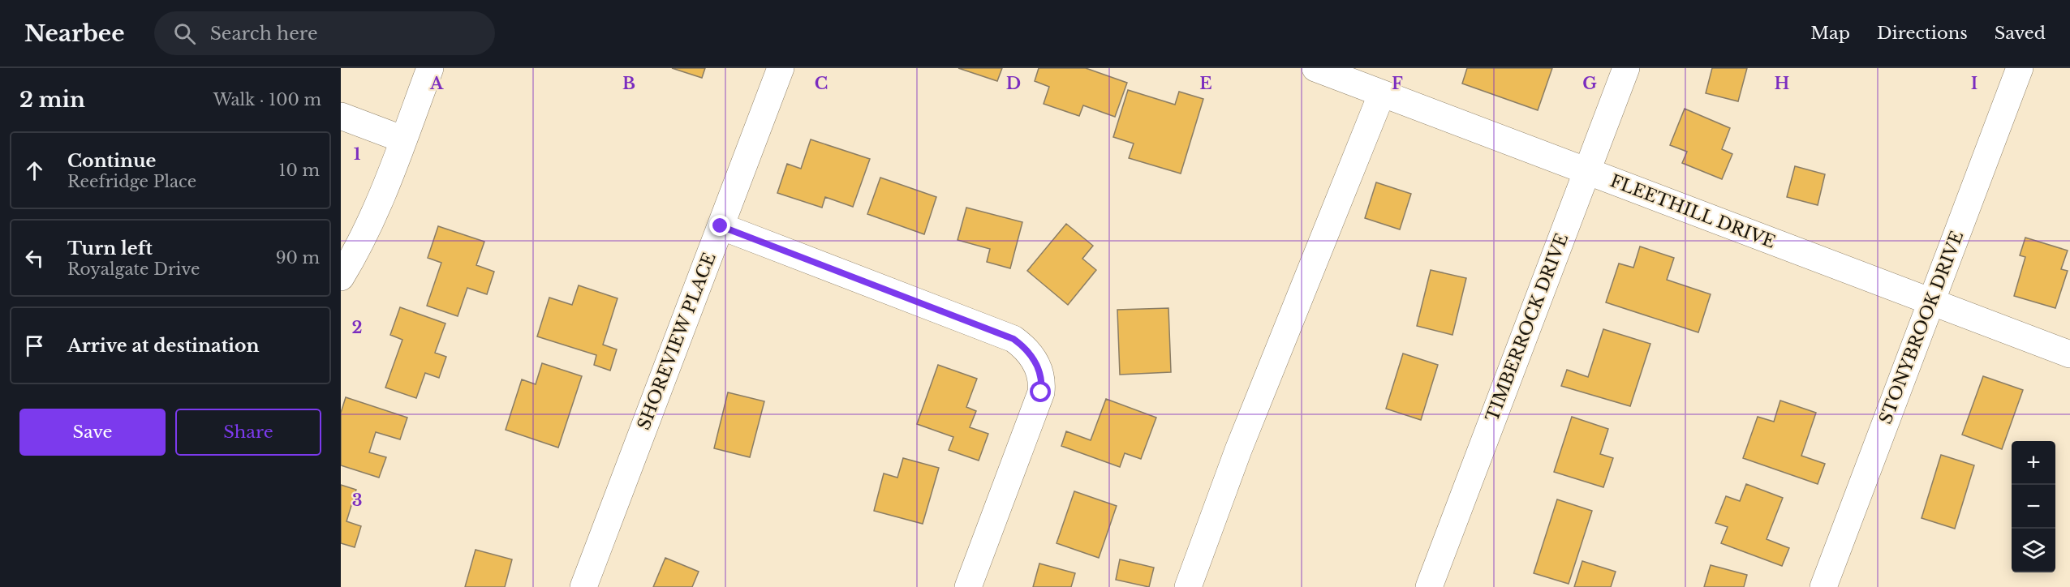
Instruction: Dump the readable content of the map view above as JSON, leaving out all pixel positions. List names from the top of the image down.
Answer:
{
  "streets": {
    "street": [
      "FLEETHILL DRIVE",
      "TIMBERROCK DRIVE",
      "STONYBROOK DRIVE",
      "SHOREVIEW PLACE"
    ]
  },
  "crossings": [
    ["FLEETHILL DRIVE", "TIMBERROCK DRIVE"],
    ["FLEETHILL DRIVE", "STONYBROOK DRIVE"]
  ],
  "page": {
    "header": "Nearbee",
    "search": "Search here",
    "nav": ["Map", "Directions", "Saved"],
    "heading": ["2 min", "Walk · 100 m"],
    "list": [
      ["Continue", "Reefridge Place", "10 m"],
      ["Turn left", "Royalgate Drive", "90 m"],
      "Arrive at destination"
    ],
    "buttons": ["Save", "Share"],
    "map_buttons": ["+", "−"]
  },
  "grid": {
    "columns": [
      "A",
      "B",
      "C",
      "D",
      "E",
      "F",
      "G",
      "H",
      "I"
    ],
    "rows": ["1", "2", "3"]
  }
}
